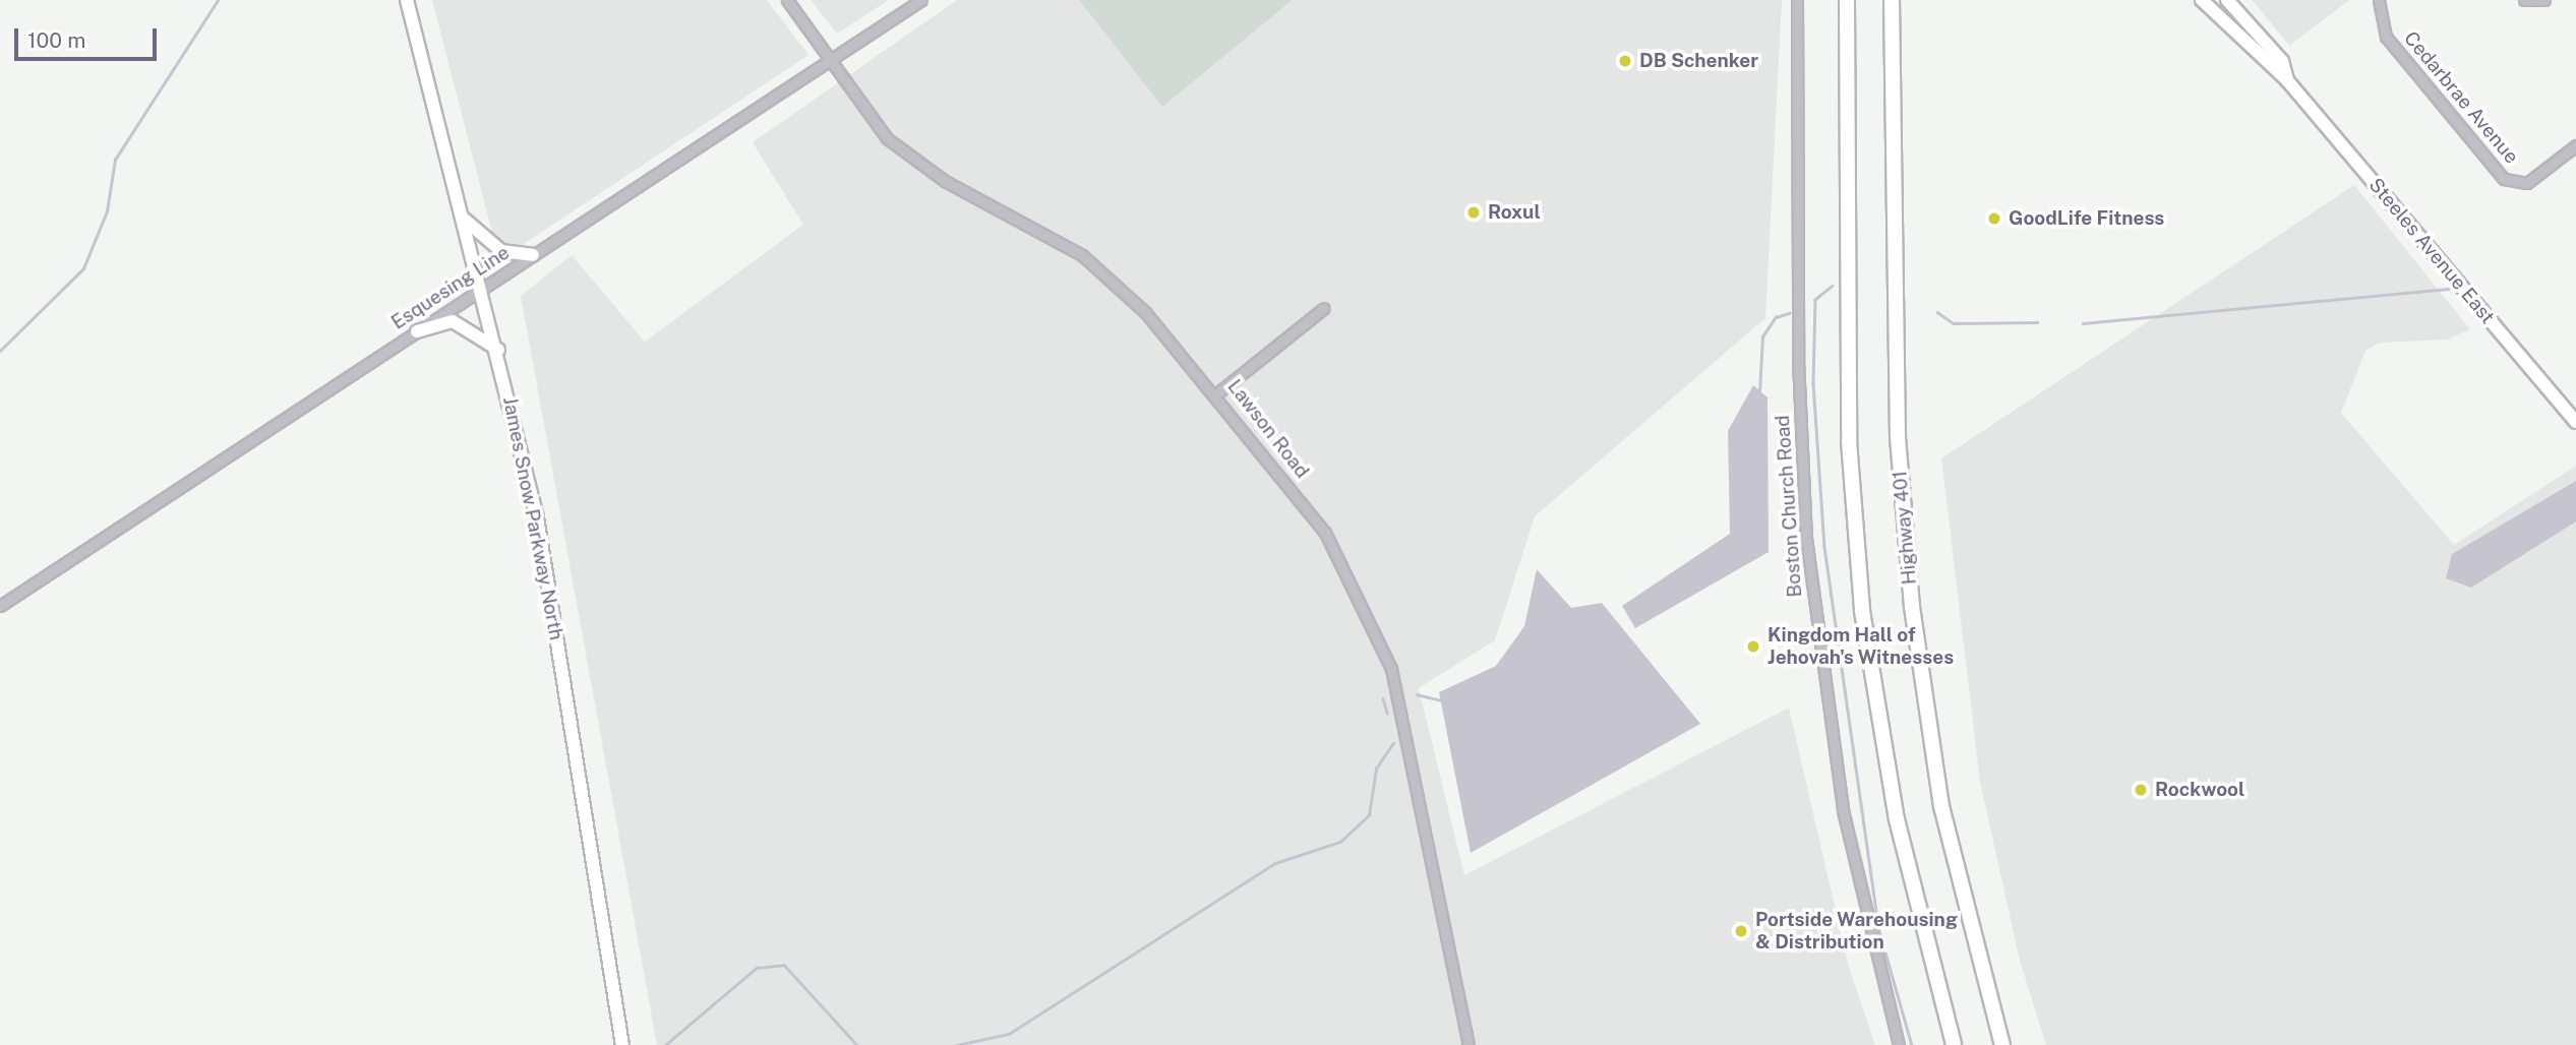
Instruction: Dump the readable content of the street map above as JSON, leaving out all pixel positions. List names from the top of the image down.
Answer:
{
  "streets": {
    "highway": ["Highway 401"],
    "main road": ["Steeles Avenue East", "James Snow Parkway North"],
    "street": [
      "Cedarbrae Avenue",
      "Esquesing Line",
      "Lawson Road",
      "Boston Church Road"
    ]
  },
  "crossings": [
    ["Esquesing Line", "Lawson Road"],
    ["Esquesing Line", "James Snow Parkway North"]
  ],
  "places": [
    "DB Schenker",
    "Roxul",
    "GoodLife Fitness",
    "Kingdom Hall of Jehovah's Witnesses",
    "Rockwool",
    "Portside Warehousing & Distribution"
  ],
  "scale_bar": "100 m"
}
